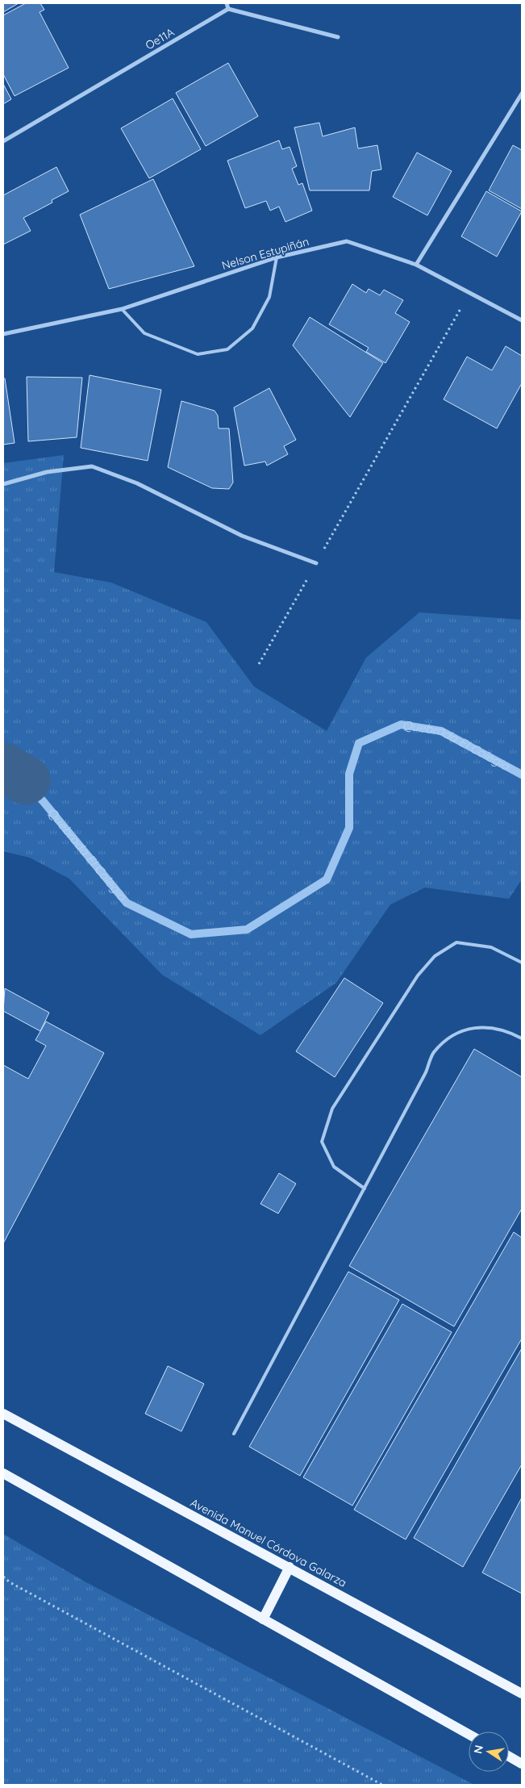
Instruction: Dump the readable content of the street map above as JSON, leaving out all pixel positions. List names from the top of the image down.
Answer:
{
  "streets": {
    "main road": ["Avenida Manuel Córdova Galarza"],
    "street": ["Oe11A", "Nelson Estupiñán"]
  },
  "water": ["Quebrada El Colegio"],
  "north": "left"
}
